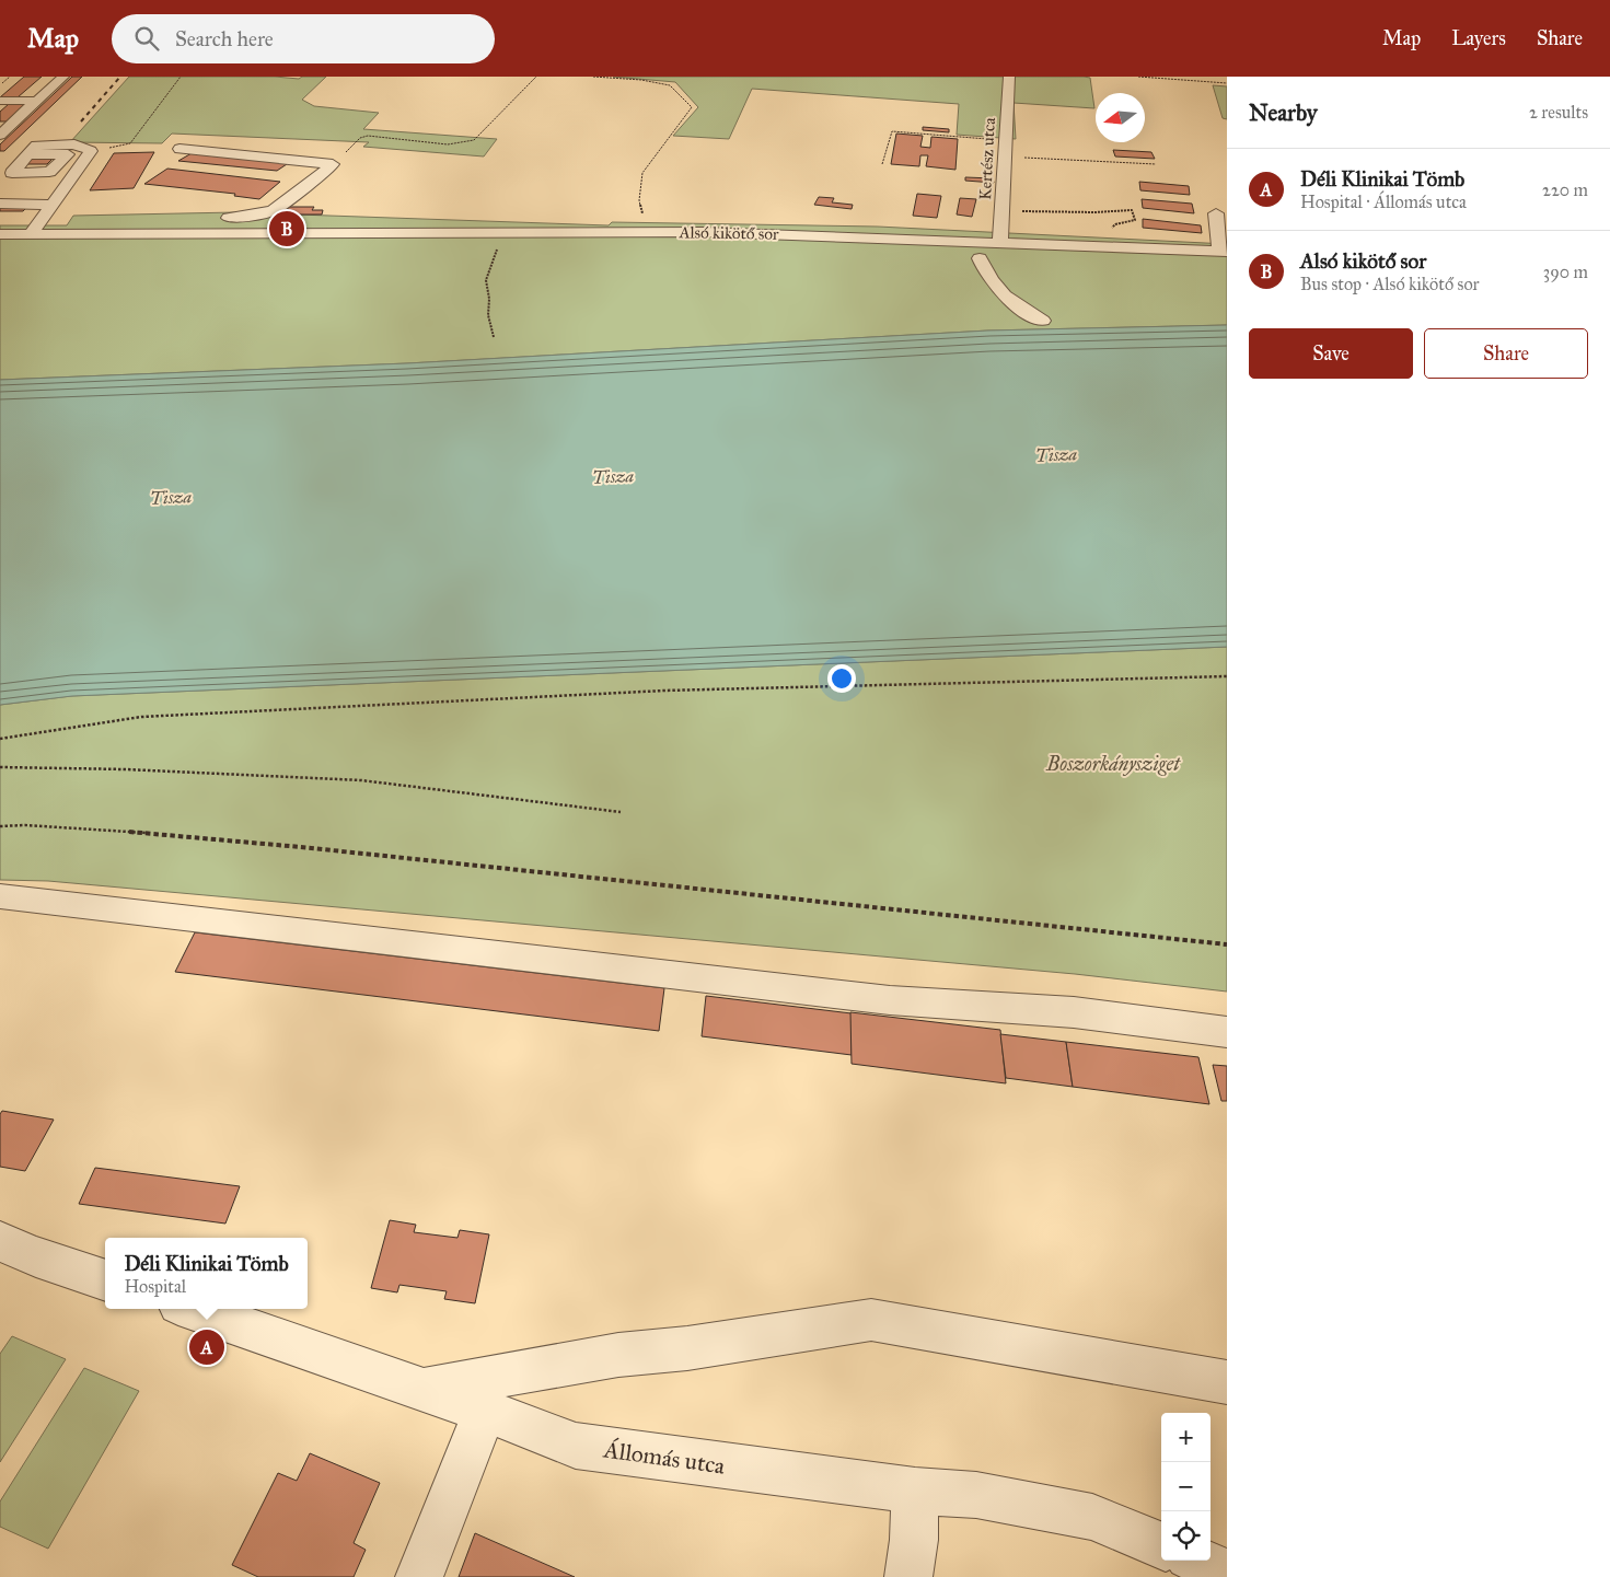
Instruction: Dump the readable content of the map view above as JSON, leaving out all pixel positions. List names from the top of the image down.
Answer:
{
  "streets": {
    "street": ["Kertész utca", "Alsó kikötő sor", "Állomás utca"]
  },
  "crossings": [
    ["Kertész utca", "Alsó kikötő sor"]
  ],
  "water": ["Tisza"],
  "parks": ["Boszorkánysziget"],
  "north": "left",
  "page": {
    "header": "Map",
    "search": "Search here",
    "nav": ["Map", "Layers", "Share"],
    "heading": ["Nearby", "2 results"],
    "list": [
      {
        "mark": "A",
        "name": "Déli Klinikai Tömb",
        "note": "Hospital · Állomás utca",
        "value": "220 m"
      },
      {
        "mark": "B",
        "name": "Alsó kikötő sor",
        "note": "Bus stop · Alsó kikötő sor",
        "value": "390 m"
      }
    ],
    "pins": ["B", "A"],
    "buttons": ["Save", "Share"],
    "popup": ["Déli Klinikai Tömb", "Hospital"],
    "map_buttons": ["+", "−"]
  }
}
